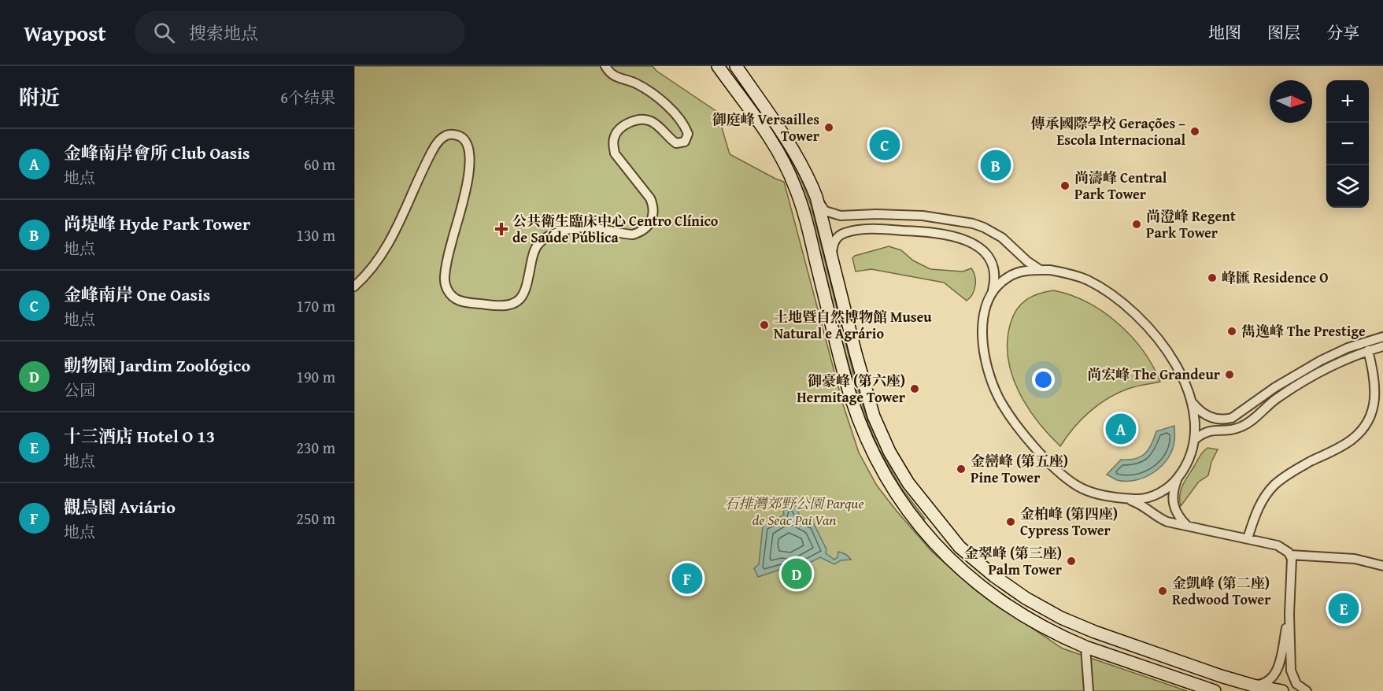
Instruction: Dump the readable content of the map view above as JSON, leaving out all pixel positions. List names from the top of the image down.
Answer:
{
  "parks": ["石排灣郊野公園 Parque de Seac Pai Van"],
  "places": {
    "other": [
      "御庭峰 Versailles Tower",
      "傳承國際學校 Gerações – Escola Internacional",
      "尚濤峰 Central Park Tower",
      "尚澄峰 Regent Park Tower",
      "峰匯 Residence O",
      "土地暨自然博物館 Museu Natural e Agrário",
      "雋逸峰 The Prestige",
      "尚宏峰 The Grandeur",
      "御豪峰 (第六座) Hermitage Tower",
      "金巒峰 (第五座) Pine Tower",
      "金柏峰 (第四座) Cypress Tower",
      "金翠峰 (第三座) Palm Tower",
      "金凱峰 (第二座) Redwood Tower"
    ],
    "health": ["公共衛生臨床中心 Centro Clínico de Saúde Pública"]
  },
  "north": "right",
  "page": {
    "header": "Waypost",
    "search": "搜索地点",
    "nav": ["地图", "图层", "分享"],
    "heading": ["附近", "6个结果"],
    "map_buttons": ["+", "−"],
    "list": [
      {
        "mark": "A",
        "name": "金峰南岸會所 Club Oasis",
        "note": "地点",
        "value": "60 m"
      },
      {
        "mark": "B",
        "name": "尚堤峰 Hyde Park Tower",
        "note": "地点",
        "value": "130 m"
      },
      {
        "mark": "C",
        "name": "金峰南岸 One Oasis",
        "note": "地点",
        "value": "170 m"
      },
      {
        "mark": "D",
        "name": "動物園 Jardim Zoológico",
        "note": "公园",
        "value": "190 m"
      },
      {
        "mark": "E",
        "name": "十三酒店 Hotel O 13",
        "note": "地点",
        "value": "230 m"
      },
      {
        "mark": "F",
        "name": "觀鳥園 Aviário",
        "note": "地点",
        "value": "250 m"
      }
    ],
    "pins": [
      "C",
      "B",
      "A",
      "D",
      "F",
      "E"
    ]
  }
}
